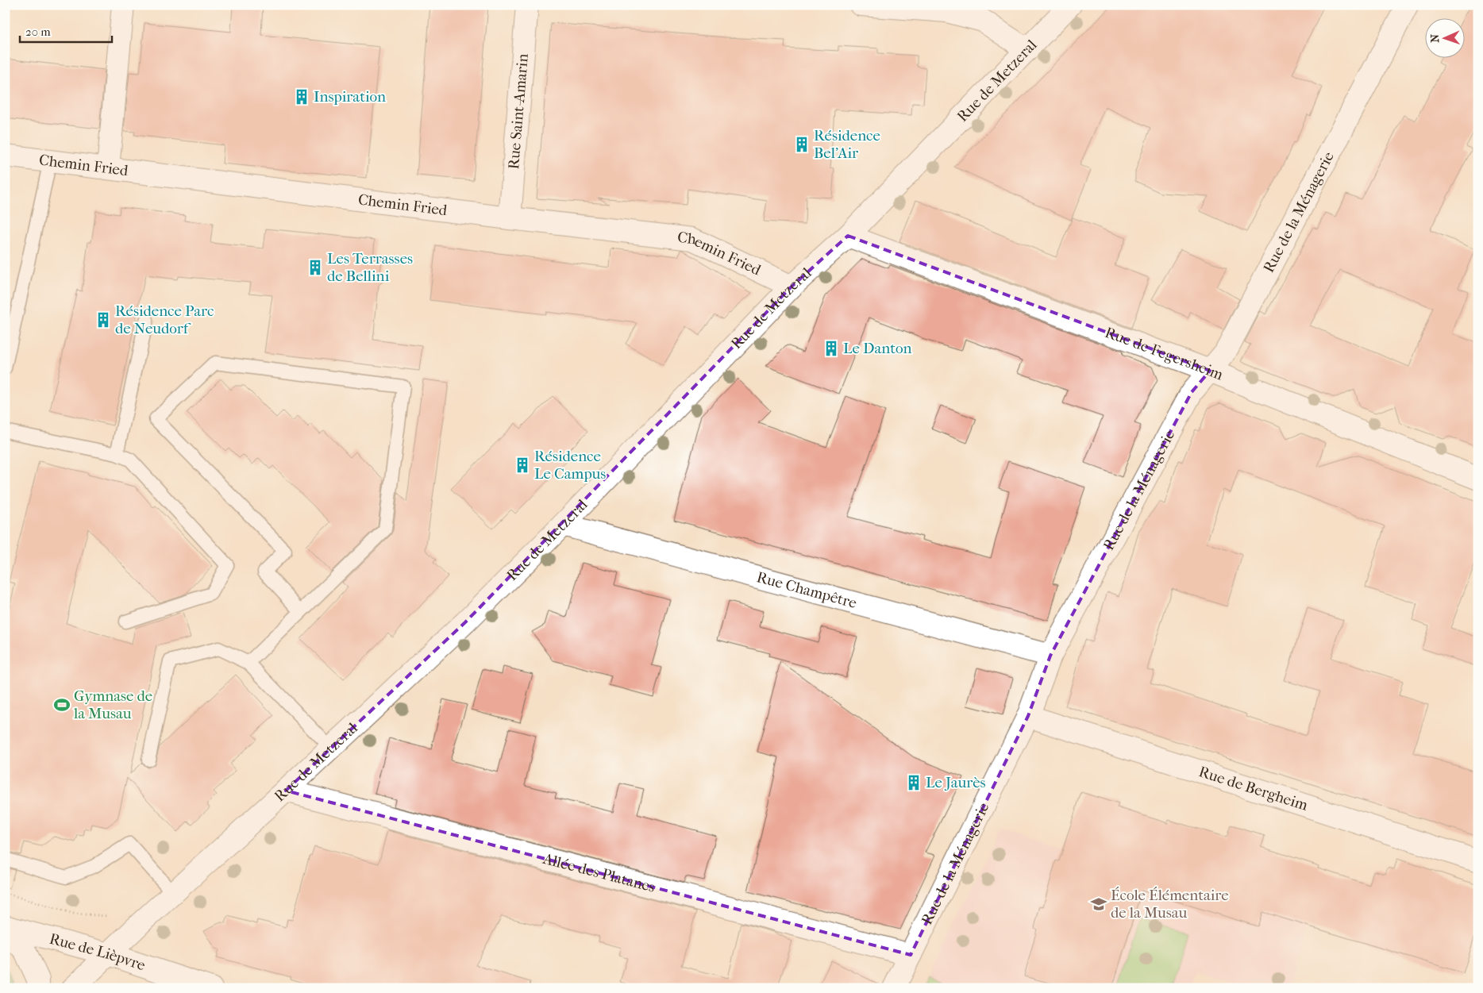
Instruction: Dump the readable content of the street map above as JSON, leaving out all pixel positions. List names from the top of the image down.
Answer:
{
  "streets": {
    "street": [
      "Rue de Metzeral",
      "Rue Saint-Amarin",
      "Chemin Fried",
      "Rue de la Ménagerie",
      "Rue de Fegersheim",
      "Rue Champêtre",
      "Rue de Bergheim",
      "Allée des Platanes",
      "Rue de Lièpvre"
    ]
  },
  "crossings": [
    ["Rue de Metzeral", "Chemin Fried"],
    ["Rue de Metzeral", "Rue de Fegersheim"],
    ["Rue de Metzeral", "Rue Champêtre"],
    ["Rue de Metzeral", "Allée des Platanes"],
    ["Rue de Metzeral", "Rue de Lièpvre"],
    ["Rue Saint-Amarin", "Chemin Fried"],
    ["Rue de la Ménagerie", "Rue de Fegersheim"],
    ["Rue de la Ménagerie", "Rue Champêtre"],
    ["Rue de la Ménagerie", "Rue de Bergheim"],
    ["Rue de la Ménagerie", "Allée des Platanes"]
  ],
  "places": {
    "building": [
      "Inspiration",
      "Résidence Bel'Air",
      "Les Terrasses de Bellini",
      "Résidence Parc de Neudorf",
      "Le Danton",
      "Résidence Le Campus",
      "Le Jaurès"
    ],
    "sports": ["Gymnase de la Musau"],
    "school or university": ["École Élémentaire de la Musau"]
  },
  "scale_bar": "20 m",
  "north": "left"
}
